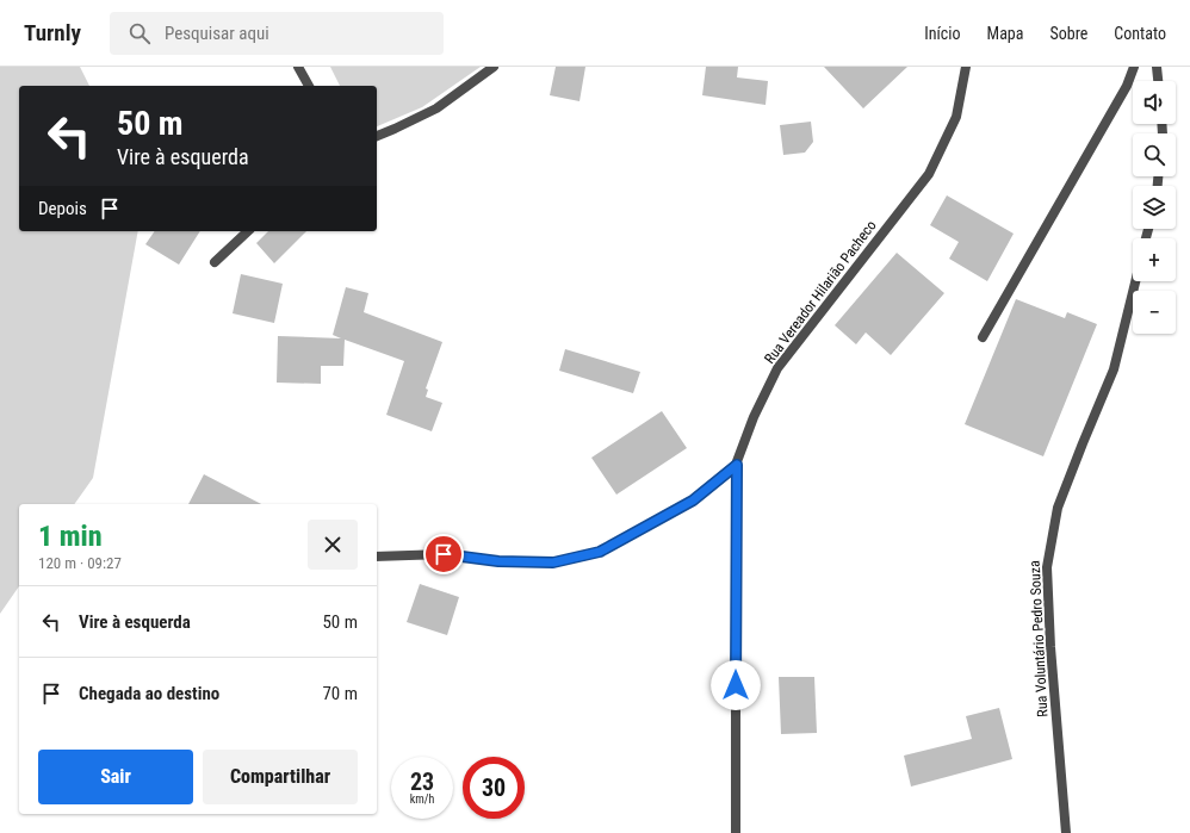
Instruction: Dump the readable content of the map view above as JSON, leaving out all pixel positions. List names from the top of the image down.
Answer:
{
  "streets": {
    "street": ["Rua Vereador Hilarião Pacheco", "Rua Voluntário Pedro Souza"]
  },
  "page": {
    "header": "Turnly",
    "search": "Pesquisar aqui",
    "nav": [
      "Início",
      "Mapa",
      "Sobre",
      "Contato"
    ],
    "map_buttons": ["+", "−"],
    "turn": ["50 m", "Vire à esquerda"],
    "then": "Depois",
    "heading": ["1 min", "120 m · 09:27"],
    "list": [
      {
        "name": "Vire à esquerda",
        "value": "50 m"
      },
      {
        "name": "Chegada ao destino",
        "value": "70 m"
      }
    ],
    "buttons": ["Sair", "Compartilhar"],
    "speed": "23 km/h",
    "limit": "30"
  }
}
